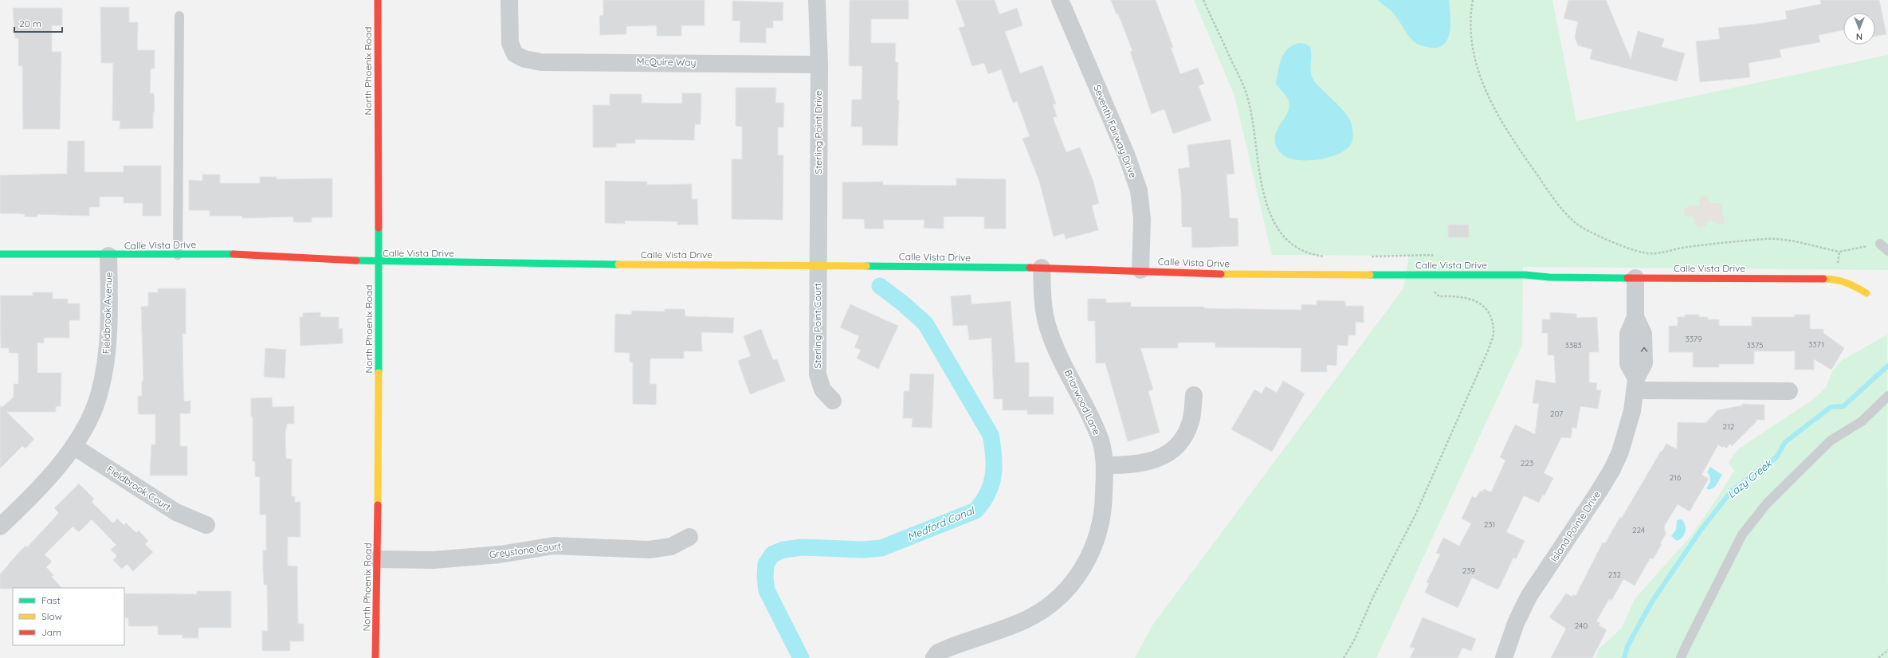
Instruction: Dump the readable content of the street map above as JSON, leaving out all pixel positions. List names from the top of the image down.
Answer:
{
  "streets": {
    "street": [
      "McQuire Way",
      "North Phoenix Road",
      "Seventh Fairway Drive",
      "Sterling Point Drive",
      "Calle Vista Drive",
      "Fieldbrook Avenue",
      "Sterling Point Court",
      "Briarwood Lane",
      "Fieldbrook Court",
      "Island Pointe Drive",
      "Greystone Court"
    ]
  },
  "crossings": [
    ["McQuire Way", "Sterling Point Drive"],
    ["North Phoenix Road", "Calle Vista Drive"],
    ["North Phoenix Road", "Greystone Court"],
    ["Seventh Fairway Drive", "Calle Vista Drive"],
    ["Sterling Point Drive", "Calle Vista Drive"],
    ["Sterling Point Drive", "Sterling Point Court"],
    ["Calle Vista Drive", "Fieldbrook Avenue"],
    ["Calle Vista Drive", "Sterling Point Court"],
    ["Calle Vista Drive", "Briarwood Lane"],
    ["Fieldbrook Avenue", "Fieldbrook Court"]
  ],
  "water": ["Lazy Creek", "Medford Canal"],
  "house_numbers": [
    "3379",
    "3371",
    "3383",
    "3375",
    "207",
    "212",
    "223",
    "216",
    "231",
    "224",
    "239",
    "232",
    "240"
  ],
  "legend": ["Fast", "Slow", "Jam"],
  "scale_bar": "20 m",
  "north": "bottom"
}
